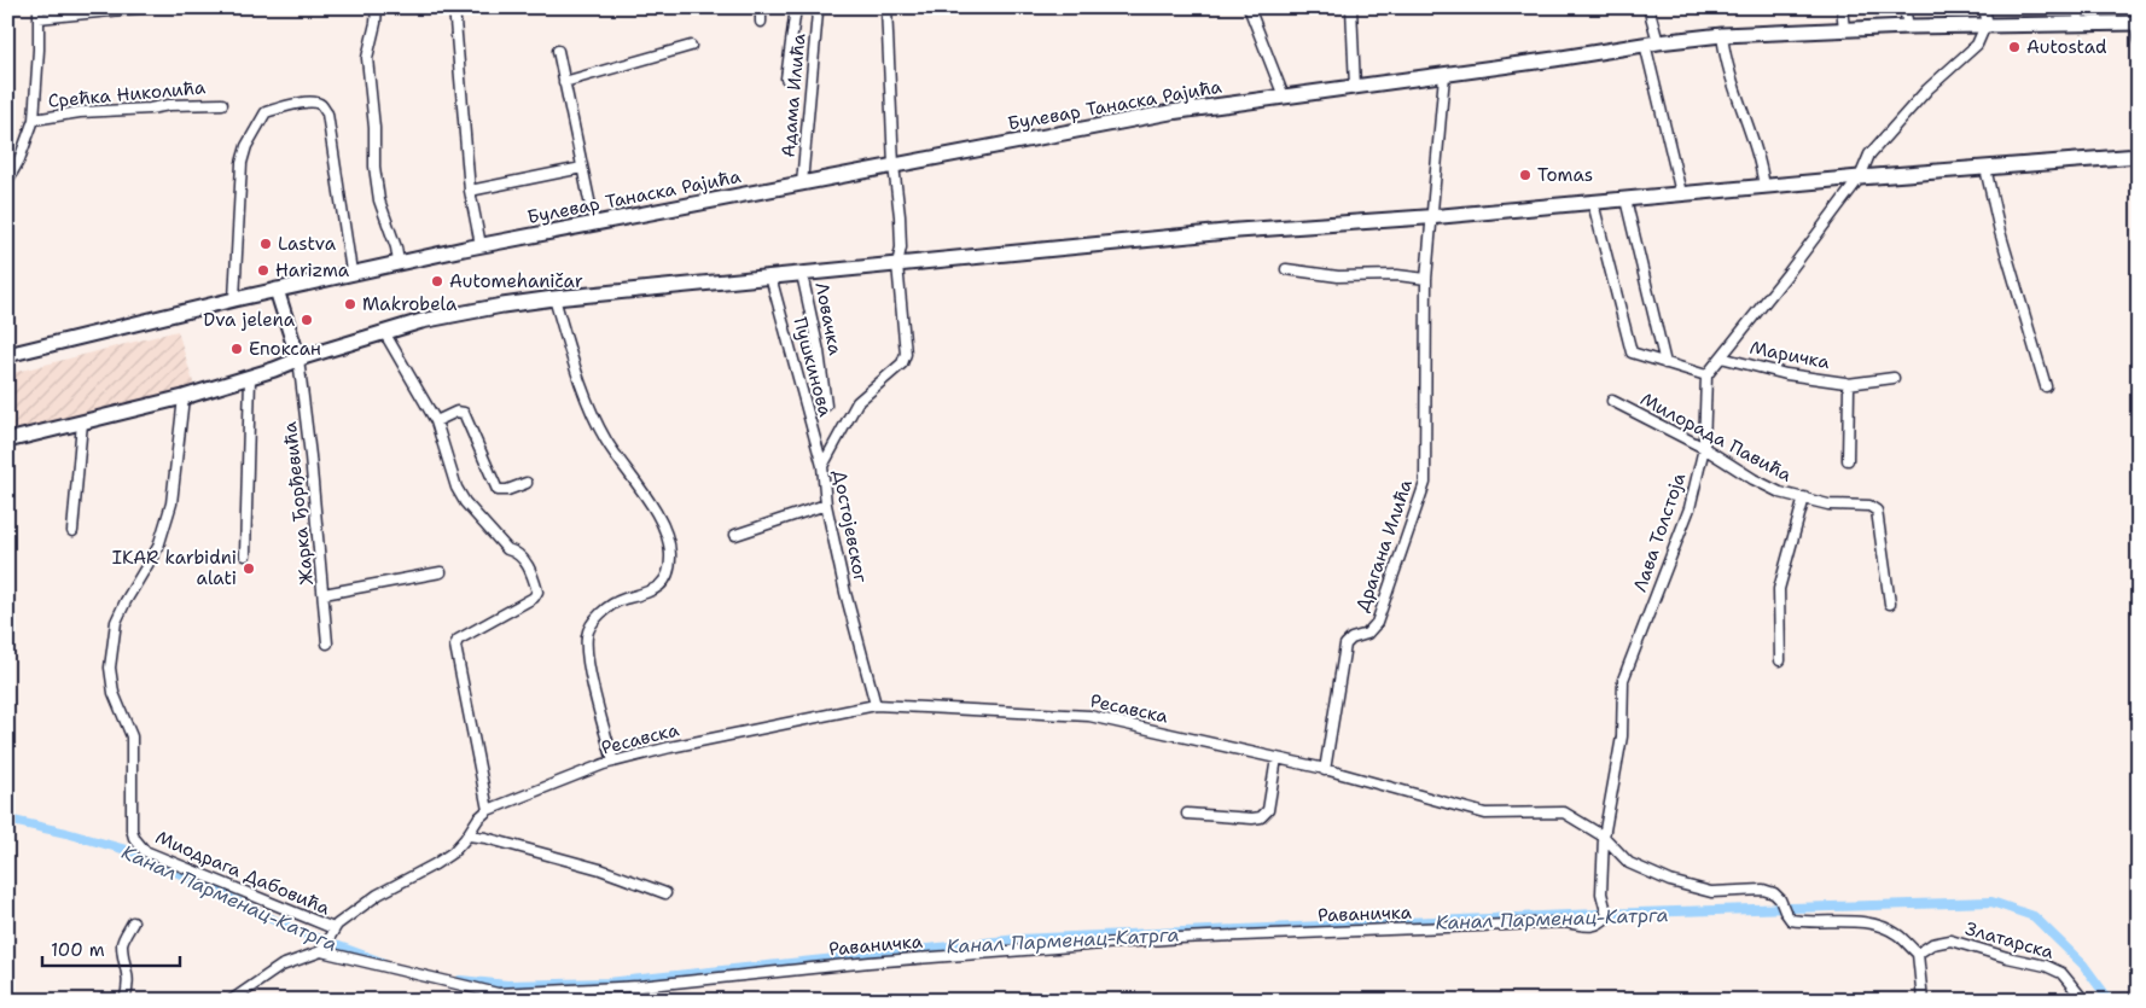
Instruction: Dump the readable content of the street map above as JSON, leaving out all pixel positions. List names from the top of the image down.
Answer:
{
  "streets": {
    "street": [
      "Срећка Николића",
      "Адама Илића",
      "Булевар Танаска Рајића",
      "Ловачка",
      "Маричка",
      "Пушкинова",
      "Милорада Павића",
      "Жарка Ђорђевића",
      "Достојевског",
      "Лава Толстоја",
      "Драгана Илића",
      "Ресавска",
      "Миодрага Дабовића",
      "Раваничка",
      "Златарска"
    ]
  },
  "crossings": [
    ["Адама Илића", "Булевар Танаска Рајића"],
    ["Булевар Танаска Рајића", "Достојевског"],
    ["Пушкинова", "Достојевског"],
    ["Милорада Павића", "Лава Толстоја"],
    ["Достојевског", "Ресавска"],
    ["Лава Толстоја", "Ресавска"],
    ["Лава Толстоја", "Раваничка"],
    ["Драгана Илића", "Ресавска"],
    ["Ресавска", "Раваничка"],
    ["Ресавска", "Златарска"]
  ],
  "water": ["Канал Парменац-Катрга"],
  "places": [
    "Autostad",
    "Tomas",
    "Lastva",
    "Harizma",
    "Automehaničar",
    "Makrobela",
    "Dva jelena",
    "Епоксан",
    "IKAR karbidni alati"
  ],
  "scale_bar": "100 m"
}
